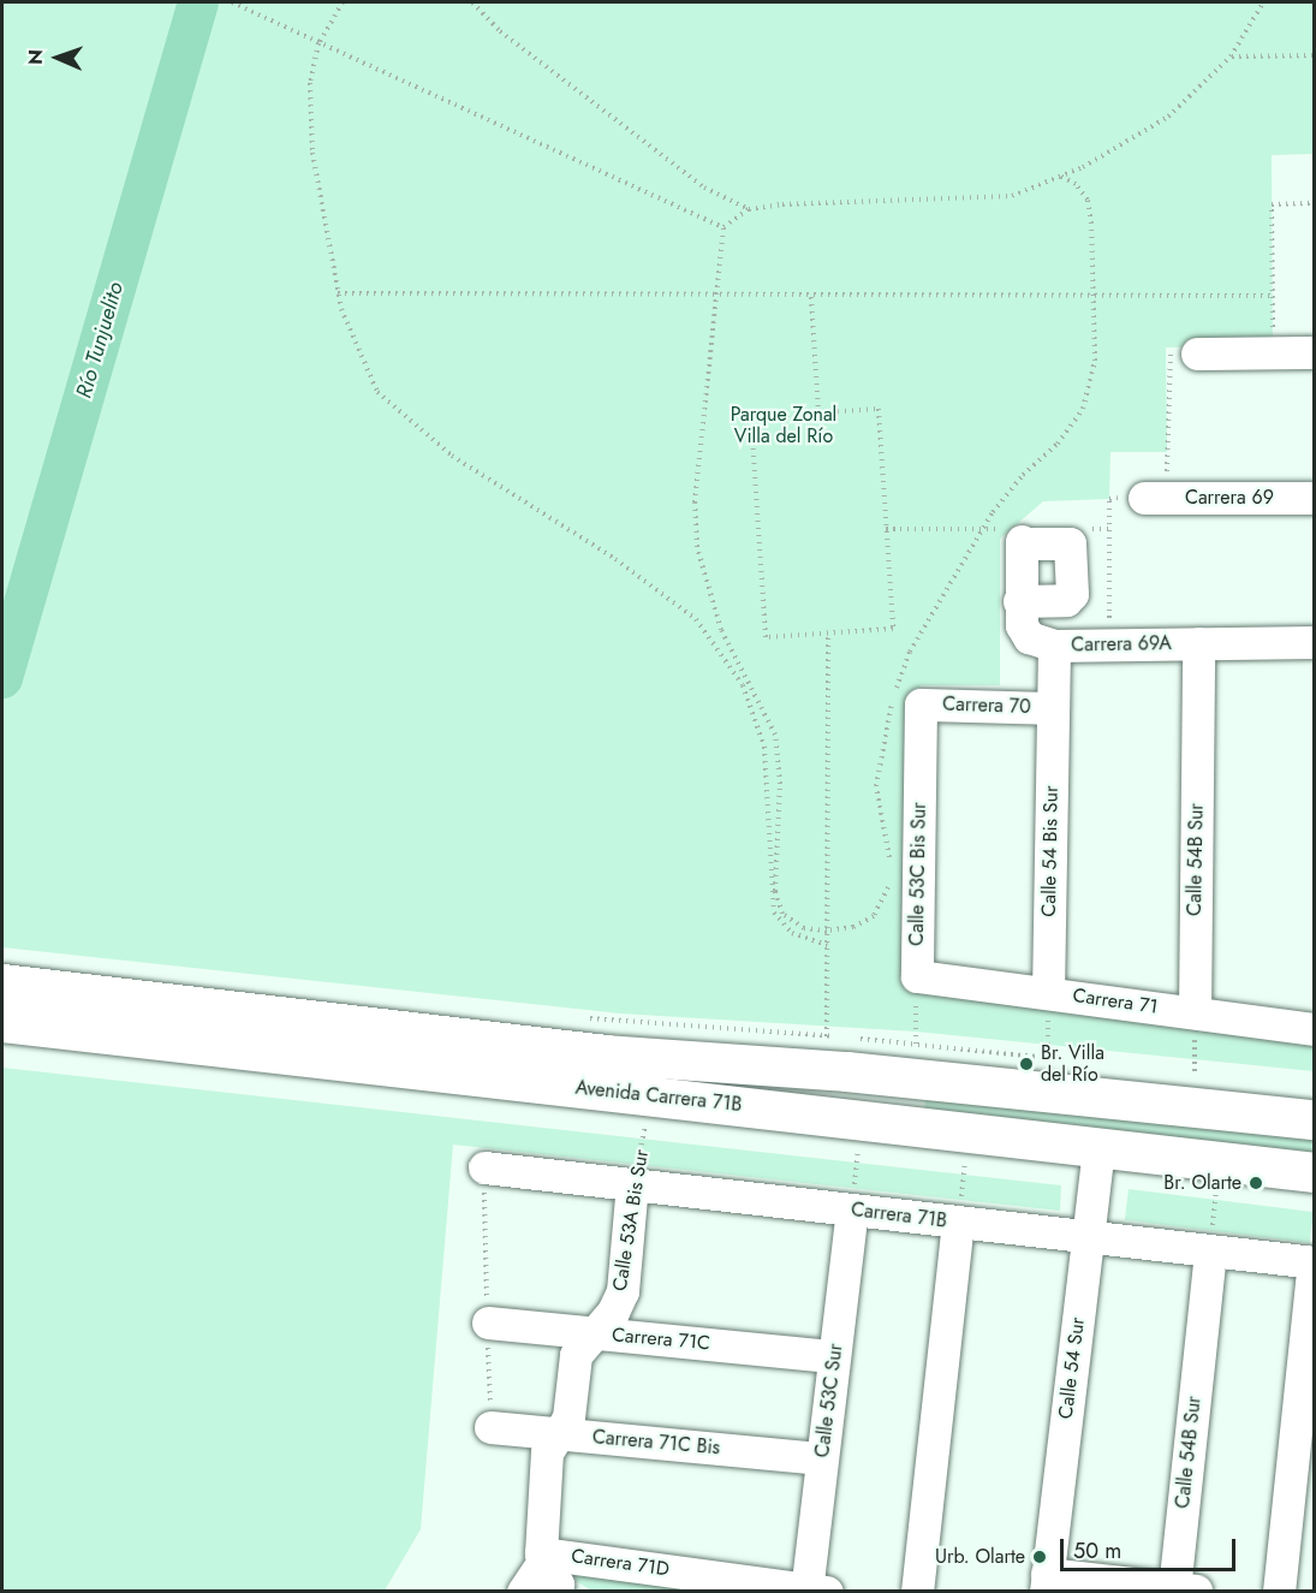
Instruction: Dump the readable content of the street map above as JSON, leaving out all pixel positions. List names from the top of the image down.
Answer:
{
  "streets": {
    "main road": ["Avenida Carrera 71B"],
    "street": [
      "Carrera 69",
      "Carrera 69A",
      "Carrera 70",
      "Calle 54 Bis Sur",
      "Calle 54B Sur",
      "Calle 53C Bis Sur",
      "Carrera 71",
      "Carrera 71B",
      "Calle 53A Bis Sur",
      "Carrera 71C",
      "Calle 54 Sur",
      "Calle 53C Sur",
      "Carrera 71C Bis",
      "Carrera 71D"
    ]
  },
  "crossings": [
    ["Carrera 69A", "Calle 54 Bis Sur"],
    ["Carrera 69A", "Calle 54B Sur"],
    ["Carrera 70", "Calle 54 Bis Sur"],
    ["Carrera 70", "Calle 53C Bis Sur"],
    ["Calle 54 Bis Sur", "Carrera 71"],
    ["Calle 54B Sur", "Carrera 71"],
    ["Calle 54B Sur", "Carrera 71B"],
    ["Calle 53C Bis Sur", "Carrera 71"],
    ["Avenida Carrera 71B", "Calle 54 Sur"],
    ["Carrera 71B", "Calle 53A Bis Sur"],
    ["Carrera 71B", "Calle 54 Sur"],
    ["Carrera 71B", "Calle 53C Sur"],
    ["Calle 53A Bis Sur", "Carrera 71C"],
    ["Calle 53A Bis Sur", "Carrera 71C Bis"],
    ["Calle 53A Bis Sur", "Carrera 71D"],
    ["Carrera 71C", "Calle 53C Sur"],
    ["Calle 53C Sur", "Carrera 71C Bis"],
    ["Calle 53C Sur", "Carrera 71D"]
  ],
  "water": ["Río Tunjuelito"],
  "parks": ["Parque Zonal Villa del Río"],
  "places": ["Br. Villa del Río", "Br. Olarte", "Urb. Olarte"],
  "scale_bar": "50 m",
  "north": "left"
}
